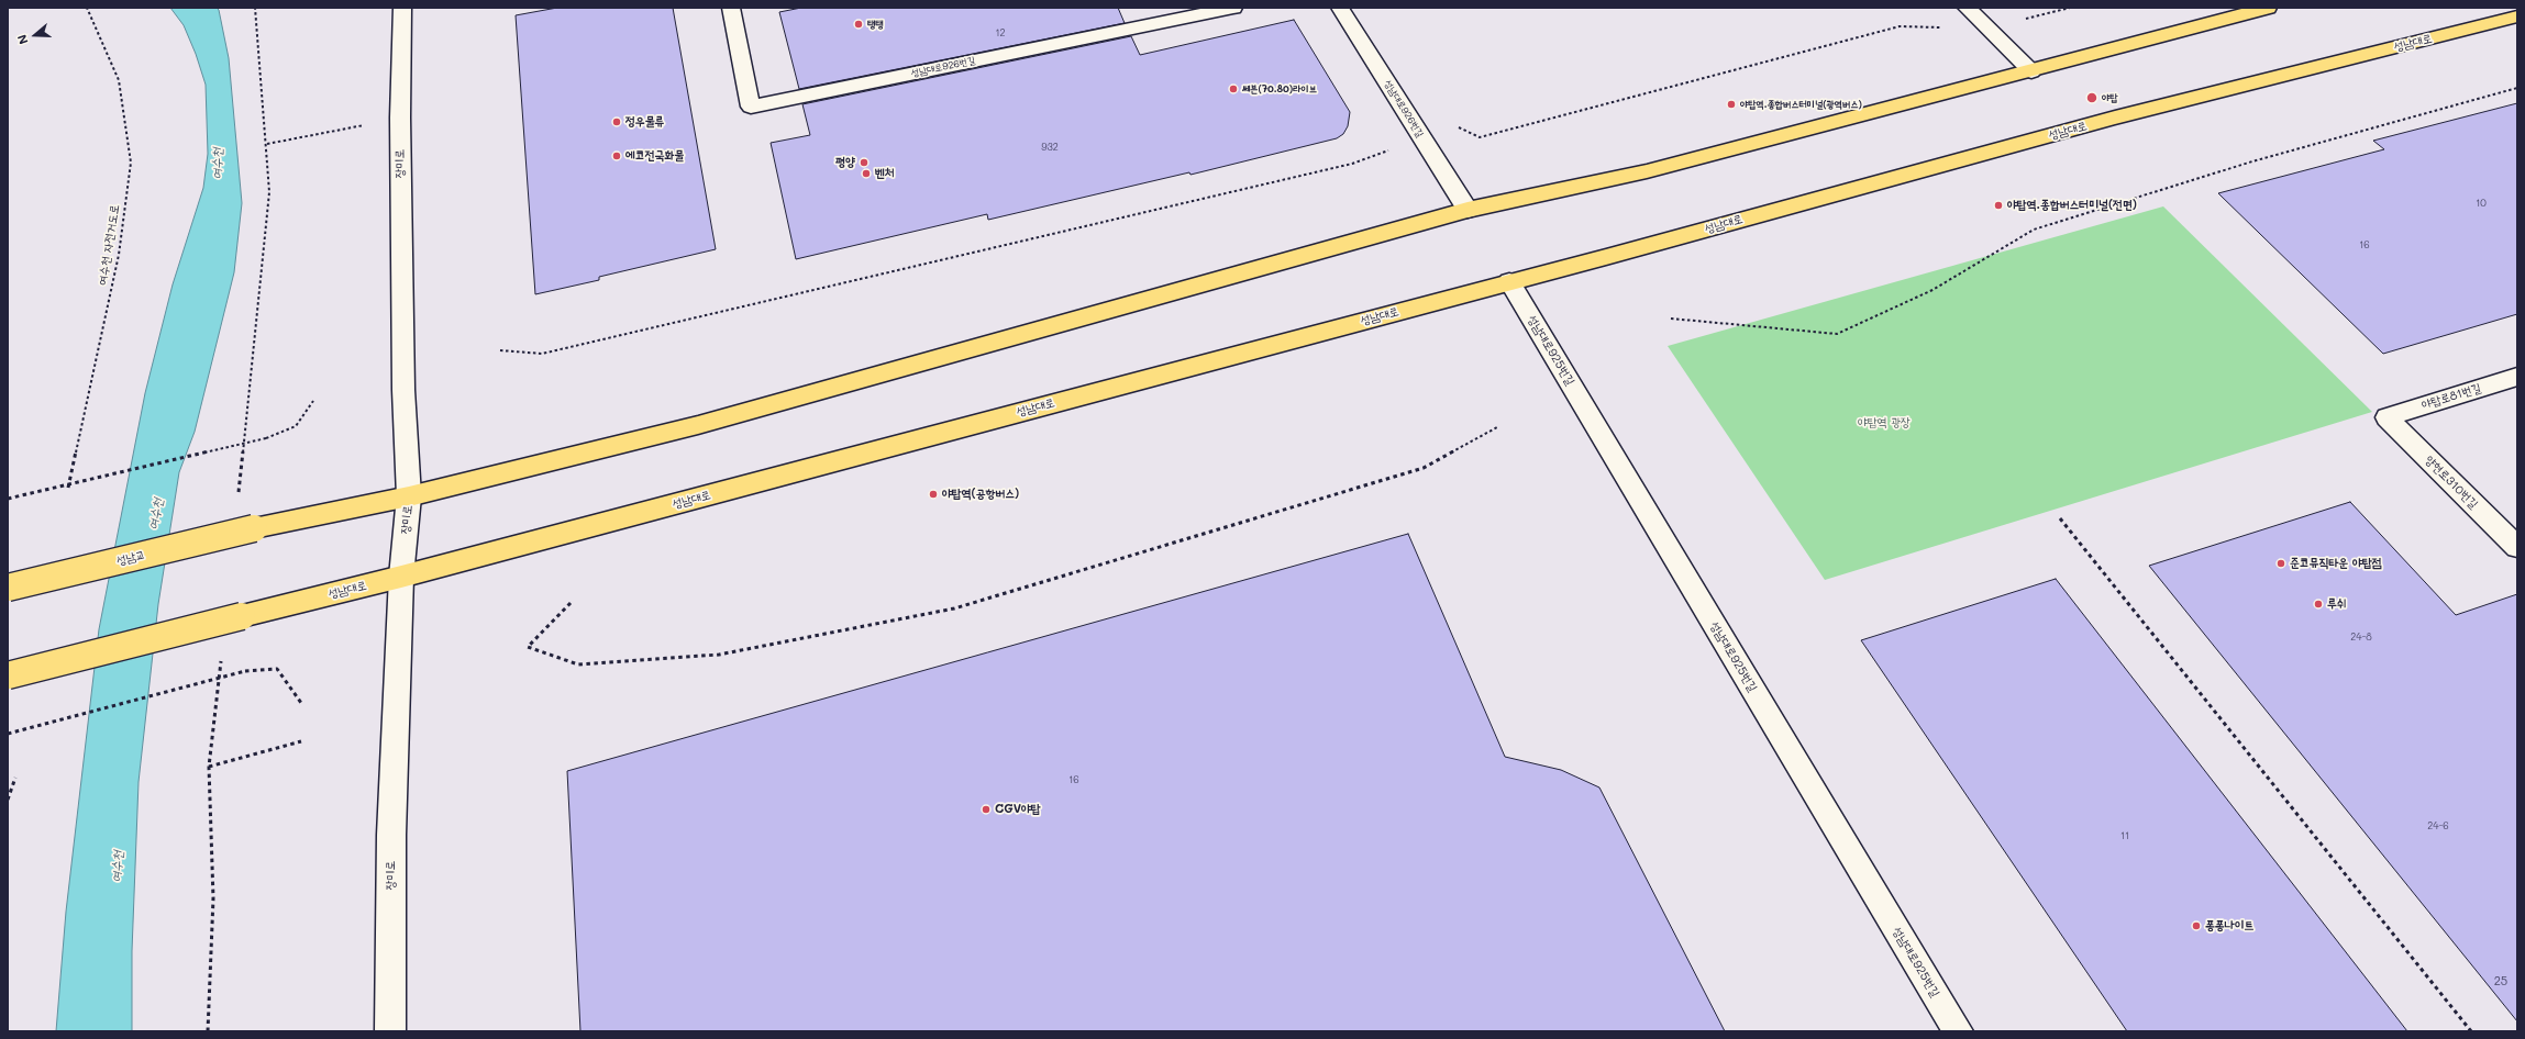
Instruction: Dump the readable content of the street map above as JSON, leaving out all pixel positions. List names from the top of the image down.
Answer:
{
  "streets": {
    "main road": ["성남대로", "성남교"],
    "street": [
      "성남대로926번길",
      "장미로",
      "성남대로925번길",
      "야탑로81번길",
      "양현로310번길"
    ],
    "path": ["여수천 자전거도로"]
  },
  "crossings": [
    ["성남대로", "장미로"],
    ["성남대로", "성남대로925번길"],
    ["장미로", "성남교"],
    ["야탑로81번길", "양현로310번길"]
  ],
  "water": ["여수천"],
  "parks": ["야탑역 광장"],
  "places": [
    "탱탱",
    "쎄븐(70.80)라이브",
    "야탑",
    "야탑역.종합버스터미널(광역버스)",
    "정우물류",
    "에코전국화물",
    "평양",
    "벤처",
    "야탑역.종합버스터미널(전면)",
    "야탑역(공항버스)",
    "준코뮤직타운 야탑점",
    "루쉬",
    "CGV야탑",
    "퐁퐁나이트"
  ],
  "house_numbers": [
    "12",
    "932",
    "10",
    "16",
    "24-8",
    "16",
    "24-6",
    "11",
    "25"
  ],
  "north": "left"
}
